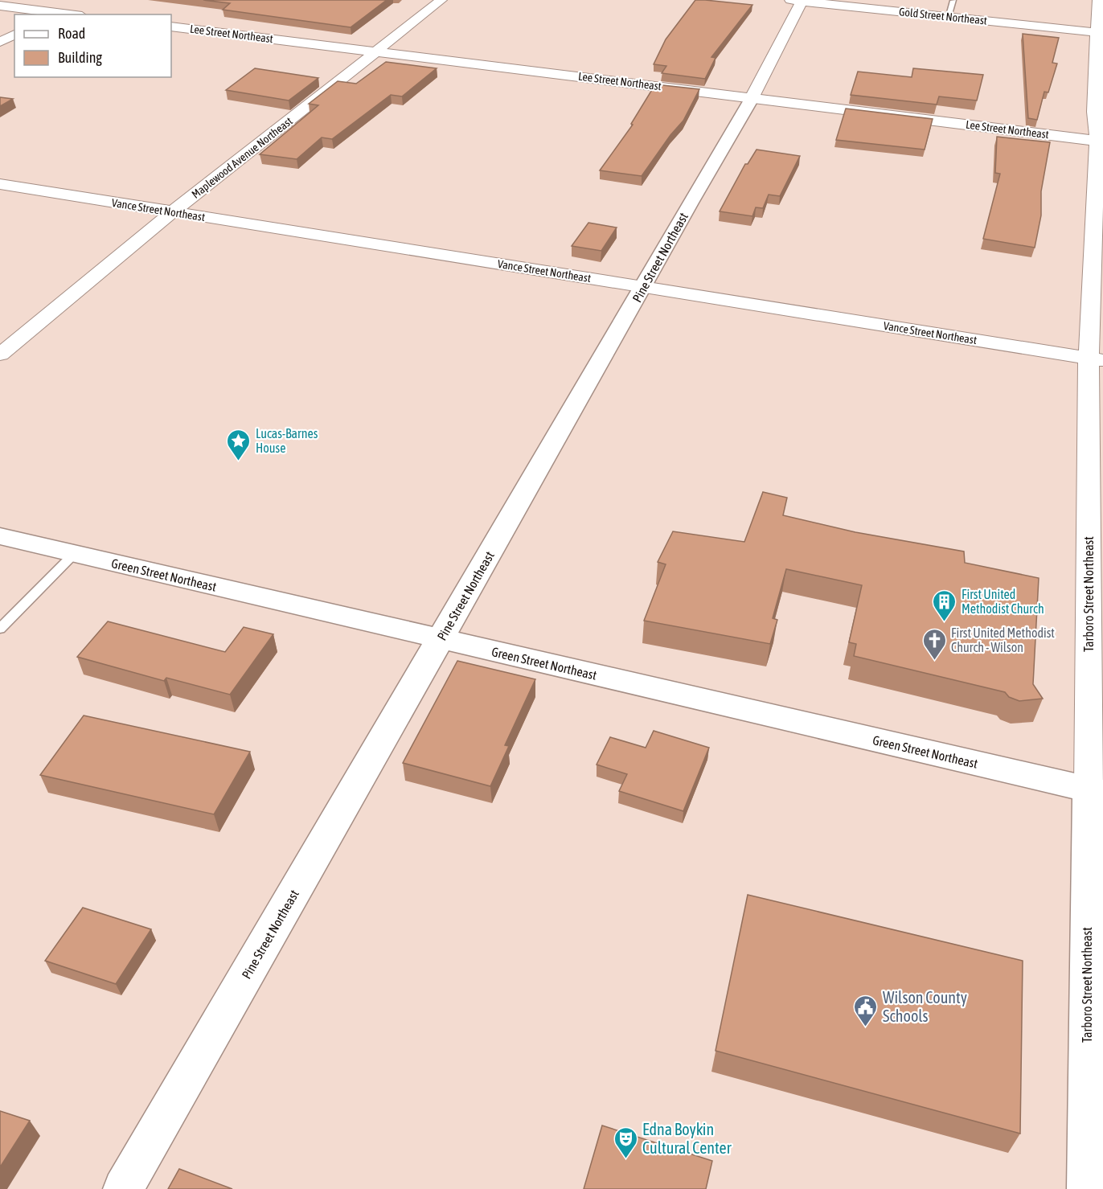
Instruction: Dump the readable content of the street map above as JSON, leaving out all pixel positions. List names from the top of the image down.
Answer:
{
  "streets": {
    "street": [
      "Gold Street Northeast",
      "Lee Street Northeast",
      "Maplewood Avenue Northeast",
      "Vance Street Northeast",
      "Pine Street Northeast",
      "Green Street Northeast",
      "Tarboro Street Northeast"
    ]
  },
  "crossings": [
    ["Gold Street Northeast", "Pine Street Northeast"],
    ["Gold Street Northeast", "Tarboro Street Northeast"],
    ["Lee Street Northeast", "Maplewood Avenue Northeast"],
    ["Lee Street Northeast", "Pine Street Northeast"],
    ["Lee Street Northeast", "Tarboro Street Northeast"],
    ["Maplewood Avenue Northeast", "Vance Street Northeast"],
    ["Vance Street Northeast", "Pine Street Northeast"],
    ["Vance Street Northeast", "Tarboro Street Northeast"],
    ["Pine Street Northeast", "Green Street Northeast"],
    ["Green Street Northeast", "Tarboro Street Northeast"]
  ],
  "places": {
    "place": ["Lucas-Barnes House"],
    "building": ["First United Methodist Church"],
    "church": ["First United Methodist Church - Wilson"],
    "public building": ["Wilson County Schools"],
    "theatre": ["Edna Boykin Cultural Center"]
  },
  "legend": ["Road", "Building"]
}
